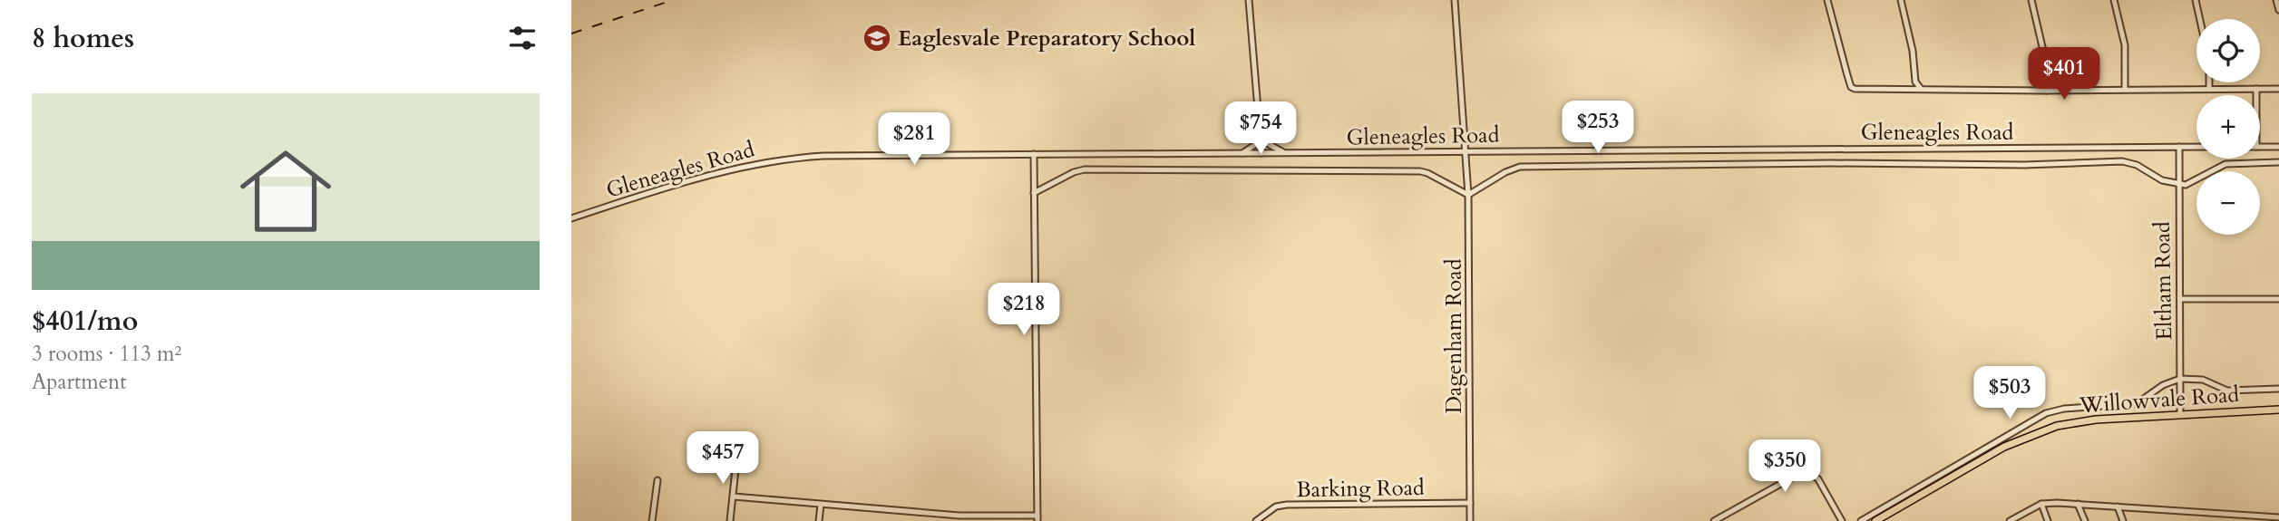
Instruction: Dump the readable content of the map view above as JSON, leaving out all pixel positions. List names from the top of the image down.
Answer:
{
  "streets": {
    "main road": ["Willowvale Road"],
    "street": [
      "Gleneagles Road",
      "Eltham Road",
      "Dagenham Road",
      "Barking Road"
    ]
  },
  "crossings": [
    ["Gleneagles Road", "Eltham Road"],
    ["Gleneagles Road", "Dagenham Road"],
    ["Eltham Road", "Willowvale Road"],
    ["Dagenham Road", "Barking Road"]
  ],
  "places": {
    "school or university": ["Eaglesvale Preparatory School"]
  },
  "page": {
    "heading": "8 homes",
    "map_buttons": ["+", "−"],
    "price": [
      "$401",
      "$253",
      "$754",
      "$281",
      "$218",
      "$503",
      "$457",
      "$350"
    ],
    "list": [
      {
        "name": "$401/mo",
        "note": "3 rooms · 113 m² · Apartment"
      }
    ]
  }
}
